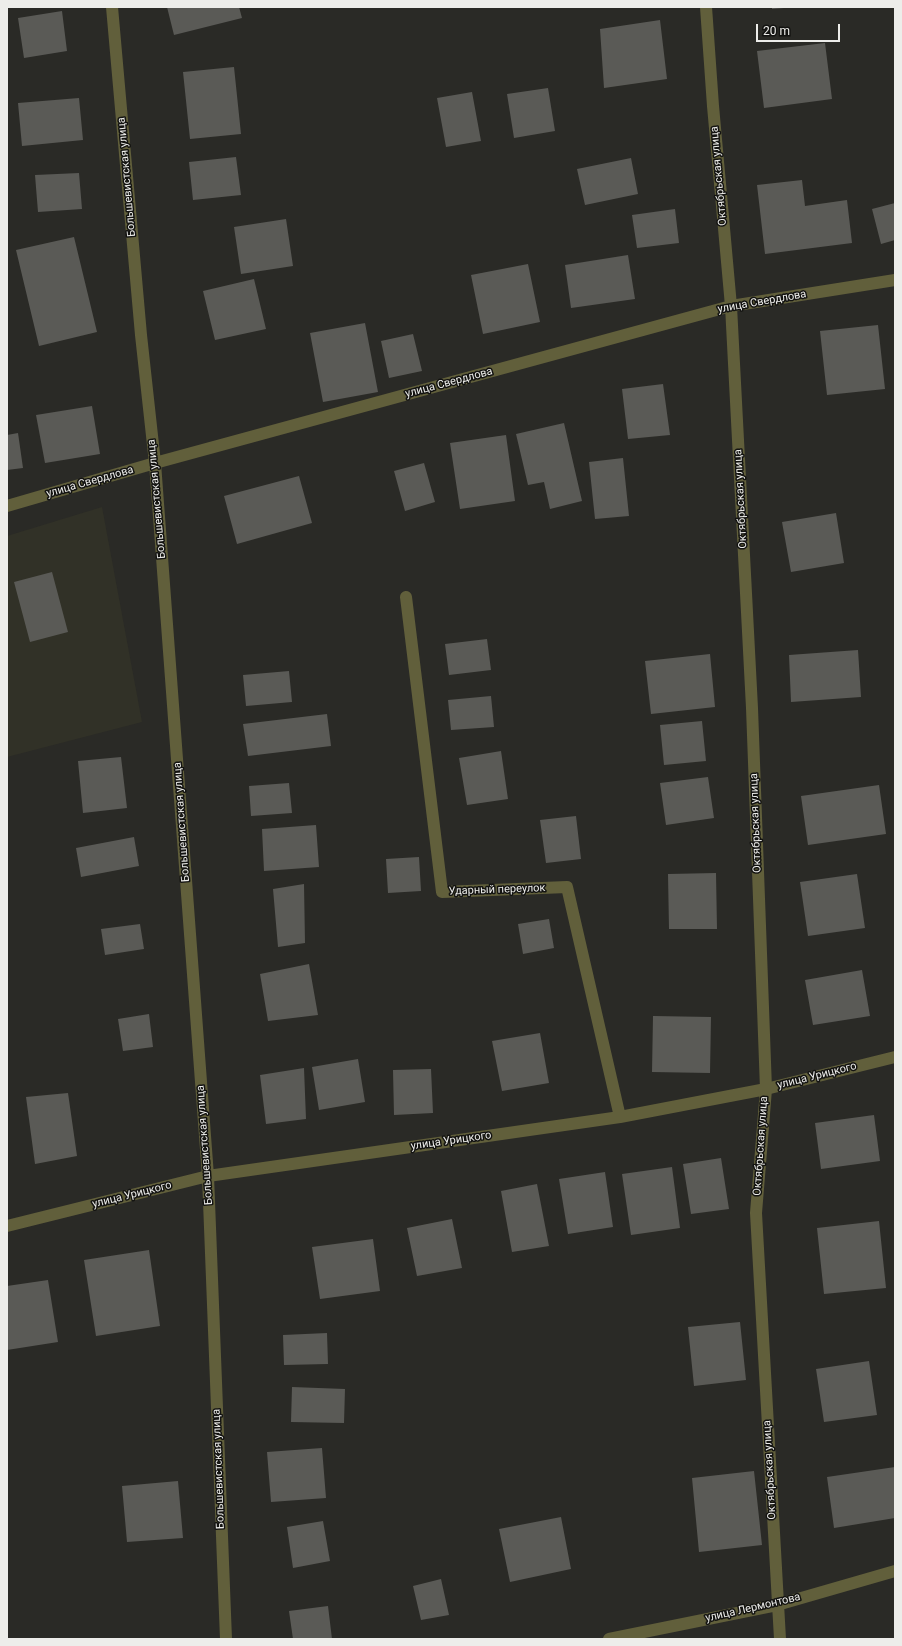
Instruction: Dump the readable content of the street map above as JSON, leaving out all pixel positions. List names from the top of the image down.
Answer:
{
  "streets": {
    "street": [
      "Октябрьская улица",
      "Большевистская улица",
      "улица Свердлова",
      "Ударный переулок",
      "улица Урицкого",
      "улица Лермонтова"
    ]
  },
  "crossings": [
    ["Октябрьская улица", "улица Свердлова"],
    ["Октябрьская улица", "улица Урицкого"],
    ["Октябрьская улица", "улица Лермонтова"],
    ["Большевистская улица", "улица Свердлова"],
    ["Большевистская улица", "улица Урицкого"],
    ["Ударный переулок", "улица Урицкого"]
  ],
  "scale_bar": "20 m"
}
